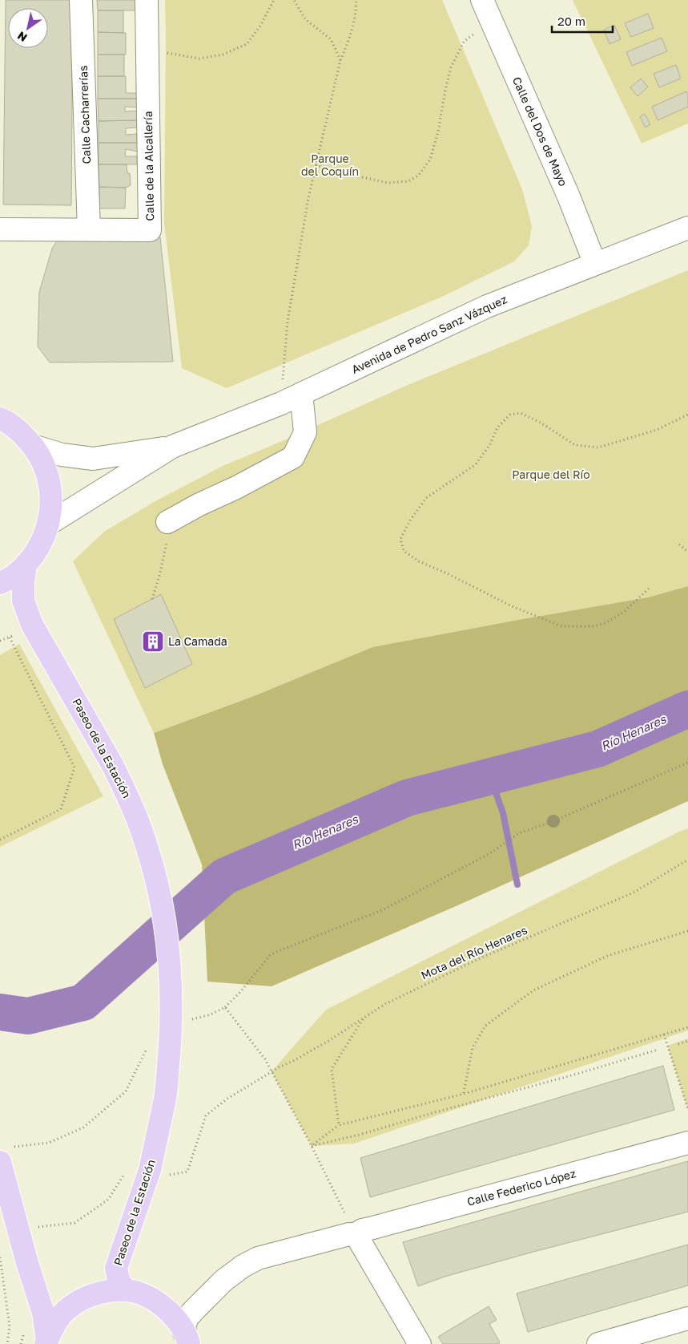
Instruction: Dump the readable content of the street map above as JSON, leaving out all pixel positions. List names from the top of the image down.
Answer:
{
  "streets": {
    "main road": ["Paseo de la Estación"],
    "street": [
      "Calle Cacharrerías",
      "Calle del Dos de Mayo",
      "Calle de la Alcallería",
      "Avenida de Pedro Sanz Vázquez",
      "Calle Federico López"
    ],
    "path": ["Mota del Río Henares"]
  },
  "crossings": [
    ["Calle Cacharrerías", "Calle de la Alcallería"],
    ["Calle del Dos de Mayo", "Avenida de Pedro Sanz Vázquez"],
    ["Paseo de la Estación", "Mota del Río Henares"]
  ],
  "water": ["Río Henares"],
  "parks": ["Parque del Coquín", "Parque del Río"],
  "places": {
    "building": ["La Camada"]
  },
  "scale_bar": "20 m",
  "north": "bottom left"
}
